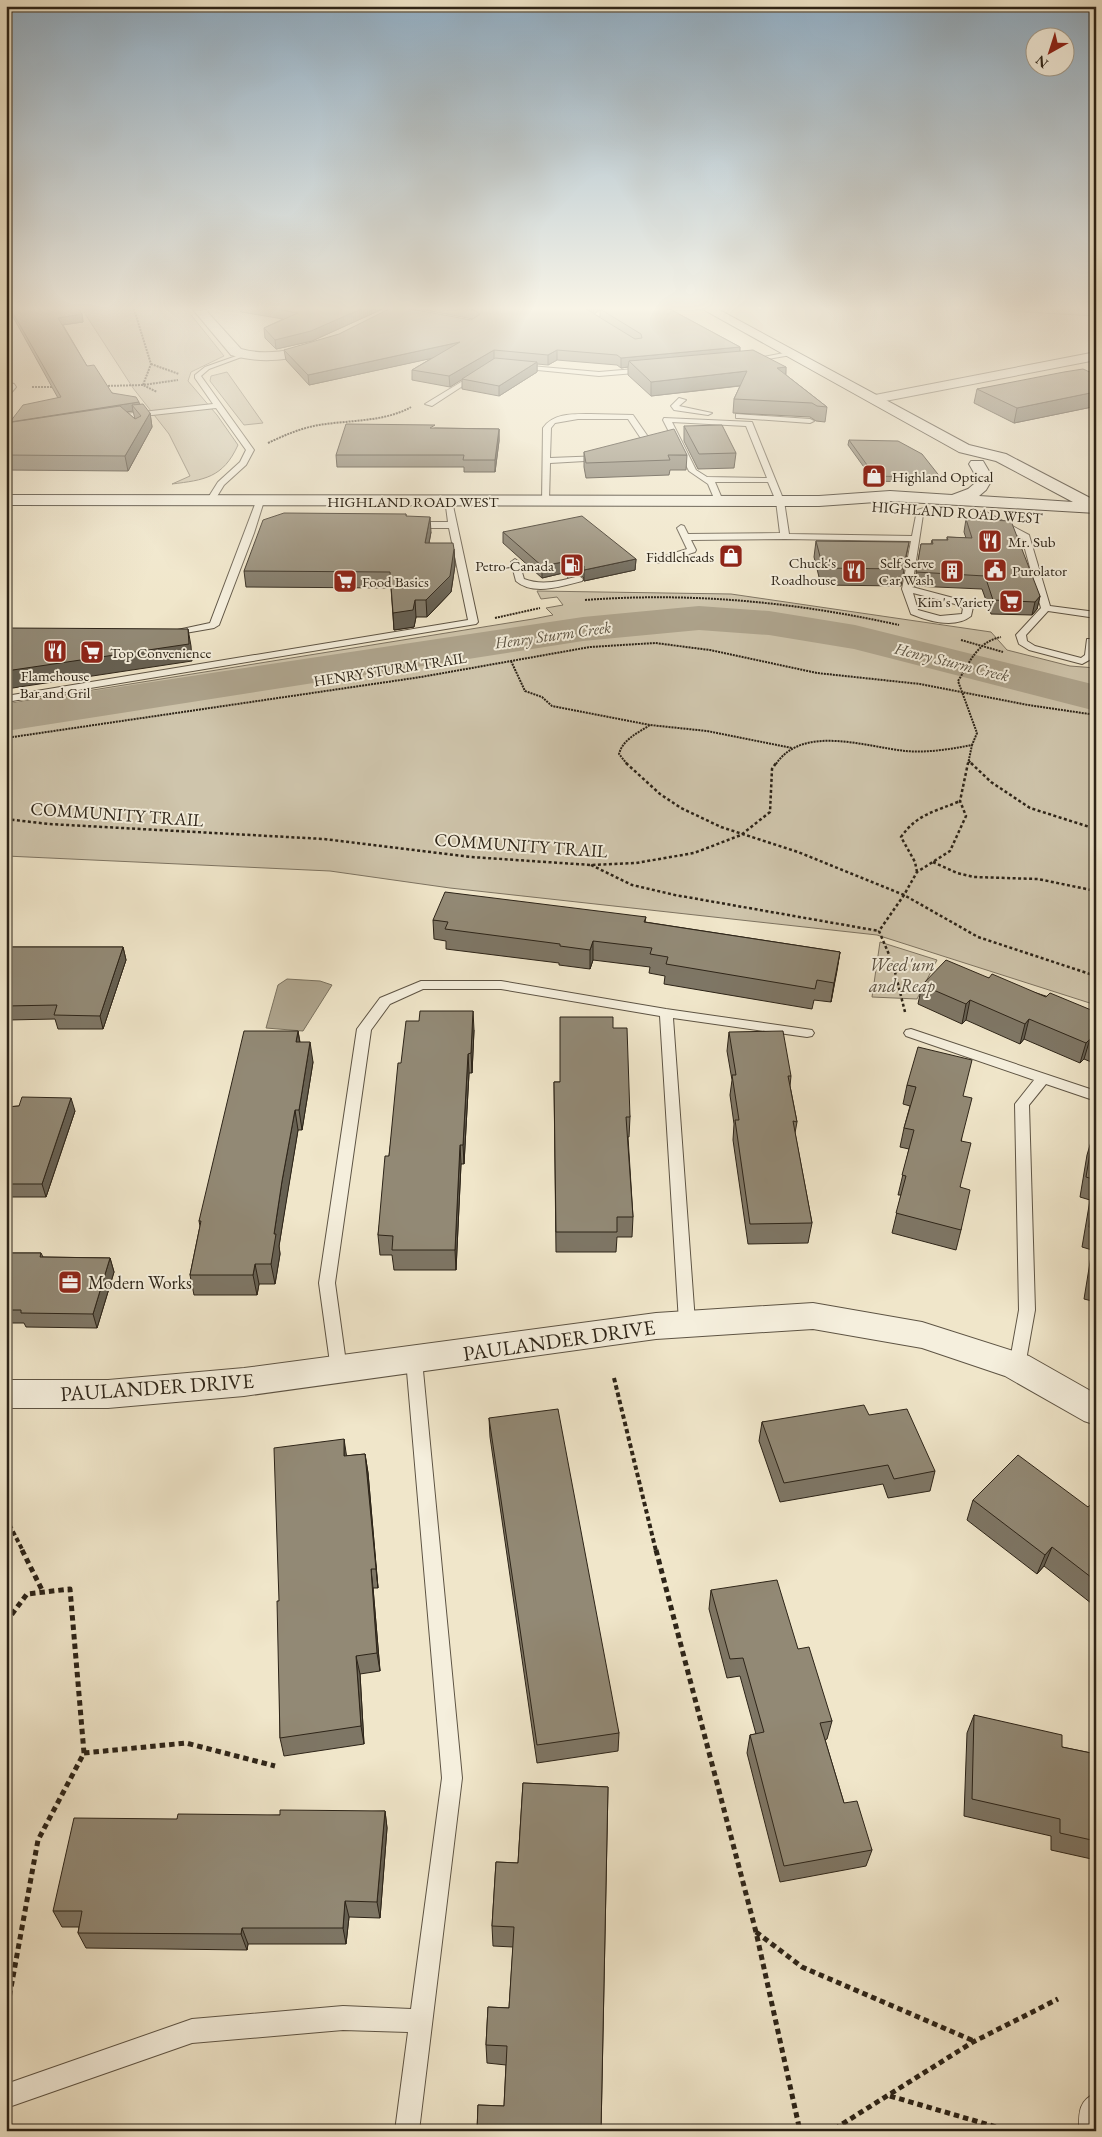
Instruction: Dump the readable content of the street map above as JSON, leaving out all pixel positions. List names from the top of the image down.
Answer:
{
  "streets": {
    "main road": ["HIGHLAND ROAD WEST", "PAULANDER DRIVE"],
    "path": ["HENRY STURM TRAIL", "COMMUNITY TRAIL"]
  },
  "water": ["Henry Sturm Creek"],
  "parks": ["Weed'um and Reap"],
  "places": {
    "shop": ["Highland Optical", "Fiddleheads"],
    "restaurant": ["Mr. Sub", "Chuck's Roadhouse", "Flamehouse Bar and Gril"],
    "fuel station": ["Petro-Canada"],
    "public building": ["Purolator"],
    "building": ["Self Serve Car Wash"],
    "supermarket": ["Food Basics", "Kim's Variety", "Top Convenience"],
    "office": ["Modern Works"]
  },
  "north": "bottom left"
}
